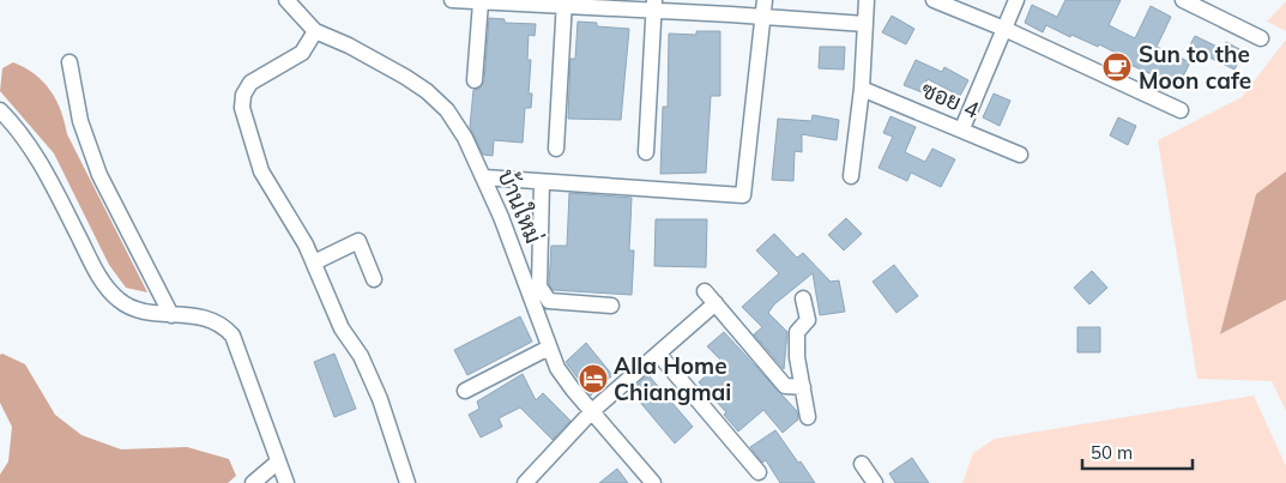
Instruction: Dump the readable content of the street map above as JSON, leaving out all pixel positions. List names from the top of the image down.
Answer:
{
  "streets": {
    "street": ["ซอย 4", "บ้านใหม่"]
  },
  "places": {
    "cafe": ["Sun to the Moon cafe"],
    "hotel": ["Alla Home Chiangmai"]
  },
  "scale_bar": "50 m"
}
